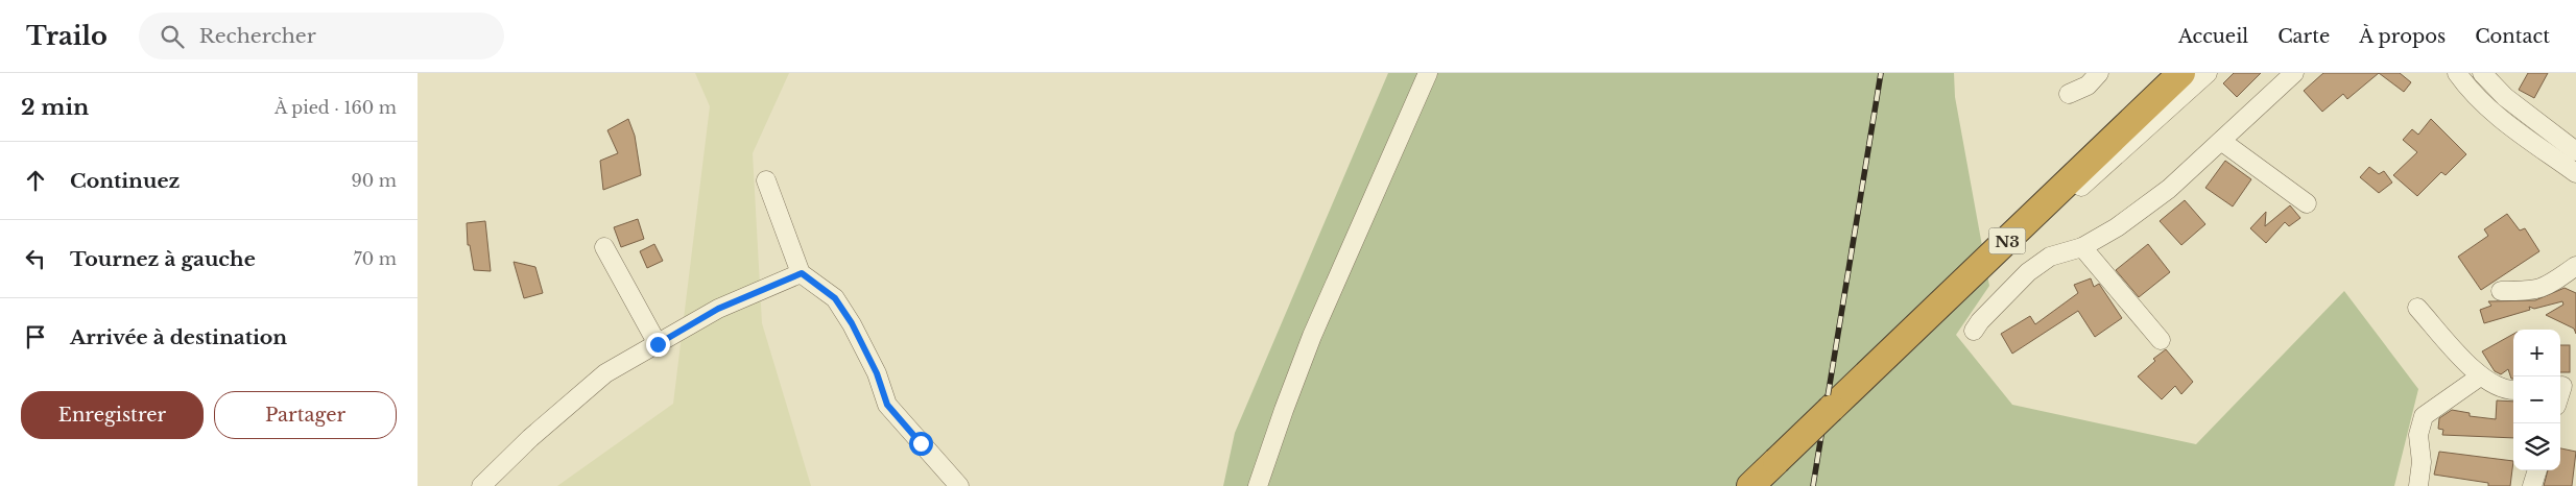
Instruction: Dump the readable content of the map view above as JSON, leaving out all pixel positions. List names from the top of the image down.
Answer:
{
  "streets": {
    "highway": ["N3"]
  },
  "page": {
    "header": "Trailo",
    "search": "Rechercher",
    "nav": [
      "Accueil",
      "Carte",
      "À propos",
      "Contact"
    ],
    "heading": ["2 min", "À pied · 160 m"],
    "list": [
      ["Continuez", "90 m"],
      ["Tournez à gauche", "70 m"],
      "Arrivée à destination"
    ],
    "map_buttons": ["+", "−"],
    "buttons": ["Enregistrer", "Partager"]
  }
}
